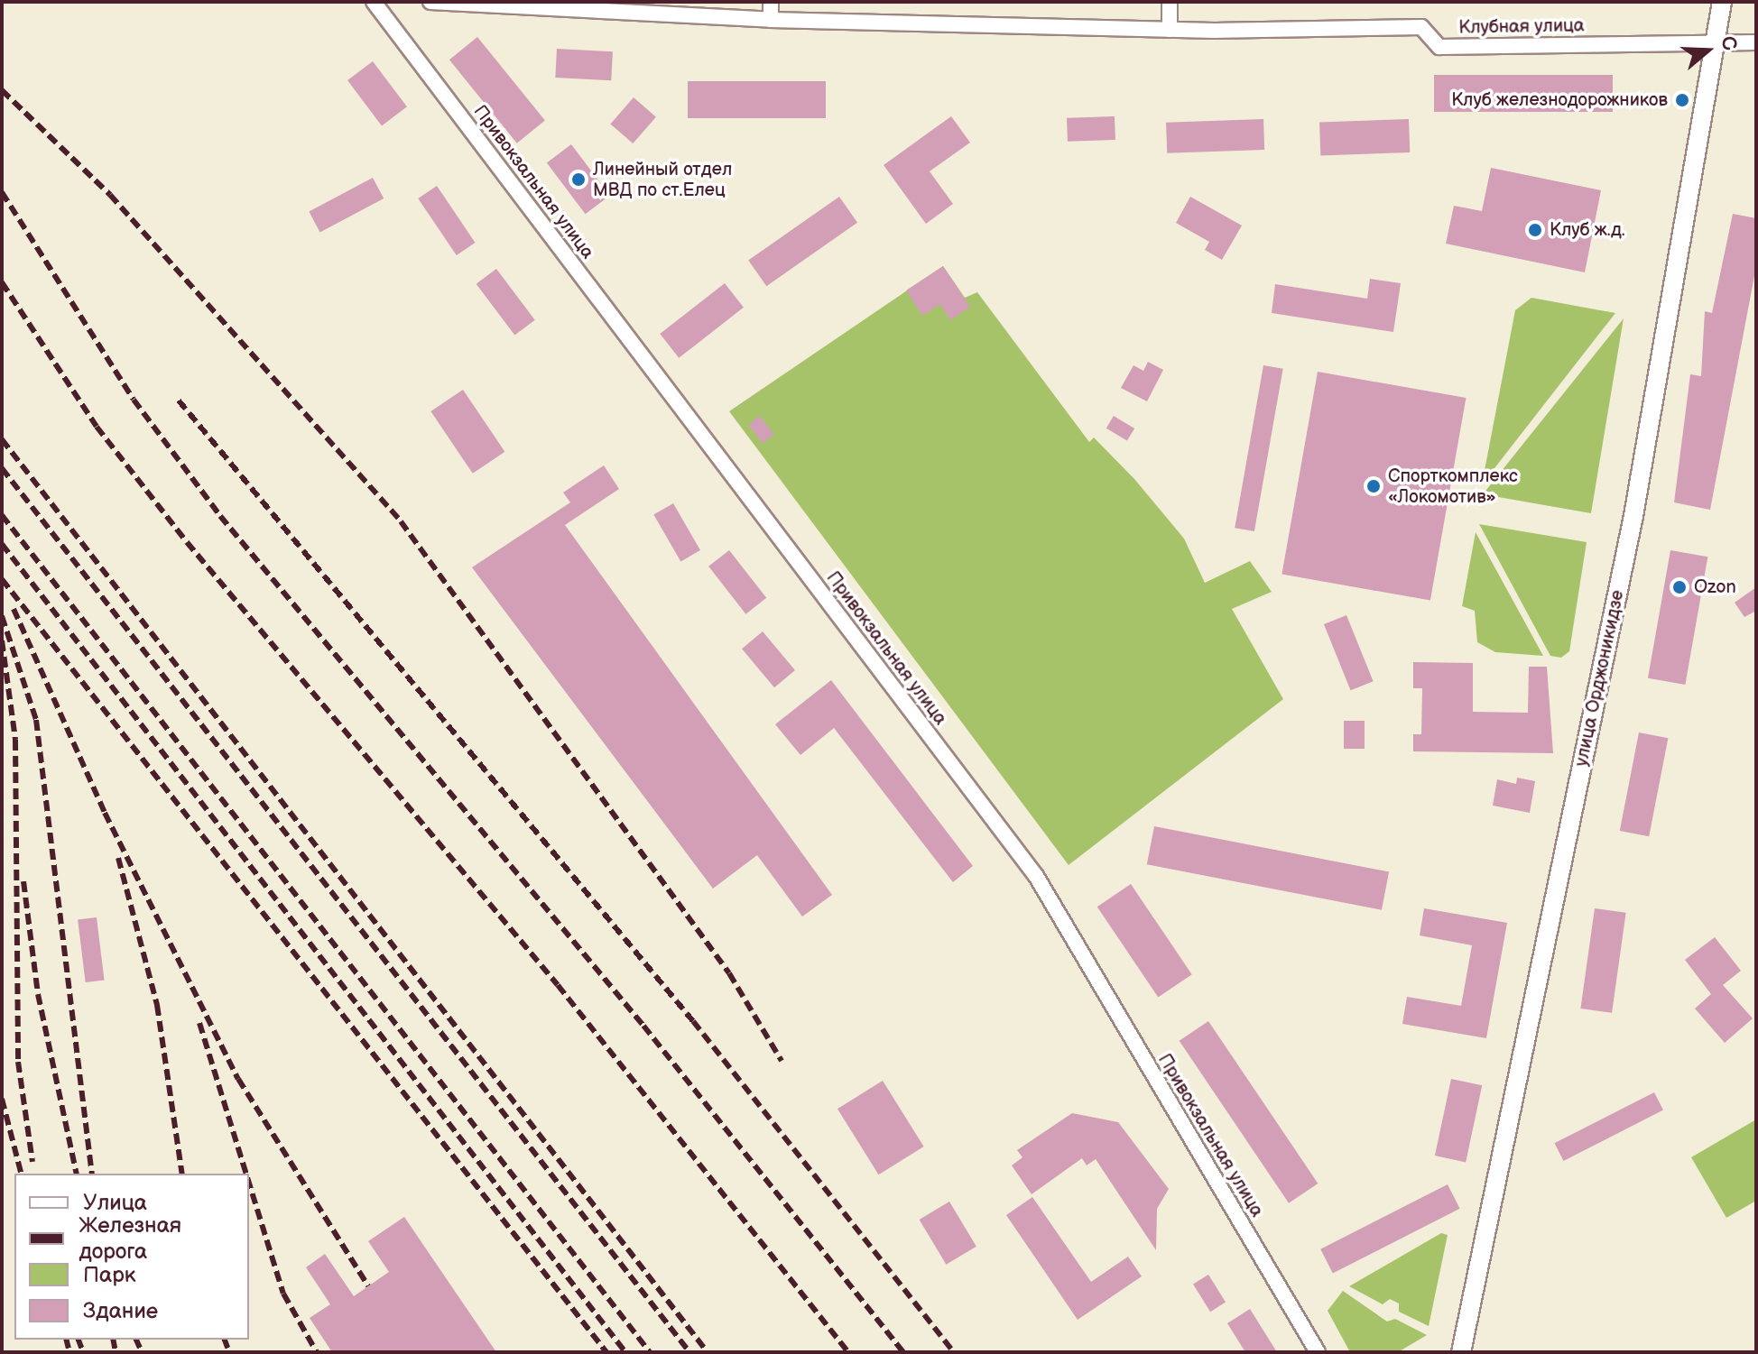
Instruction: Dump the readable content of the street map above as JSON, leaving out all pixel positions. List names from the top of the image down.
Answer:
{
  "streets": {
    "street": ["Клубная улица", "Привокзальная улица", "улица Орджоникидзе"]
  },
  "crossings": [
    ["Клубная улица", "улица Орджоникидзе"]
  ],
  "places": [
    "Клуб железнодорожников",
    "Линейный отдел МВД по ст.Елец",
    "Клуб ж.д.",
    "Спорткомплекс «Локомотив»",
    "Ozon"
  ],
  "legend": [
    "Улица",
    "Железная дорога",
    "Парк",
    "Здание"
  ],
  "north": "right"
}
